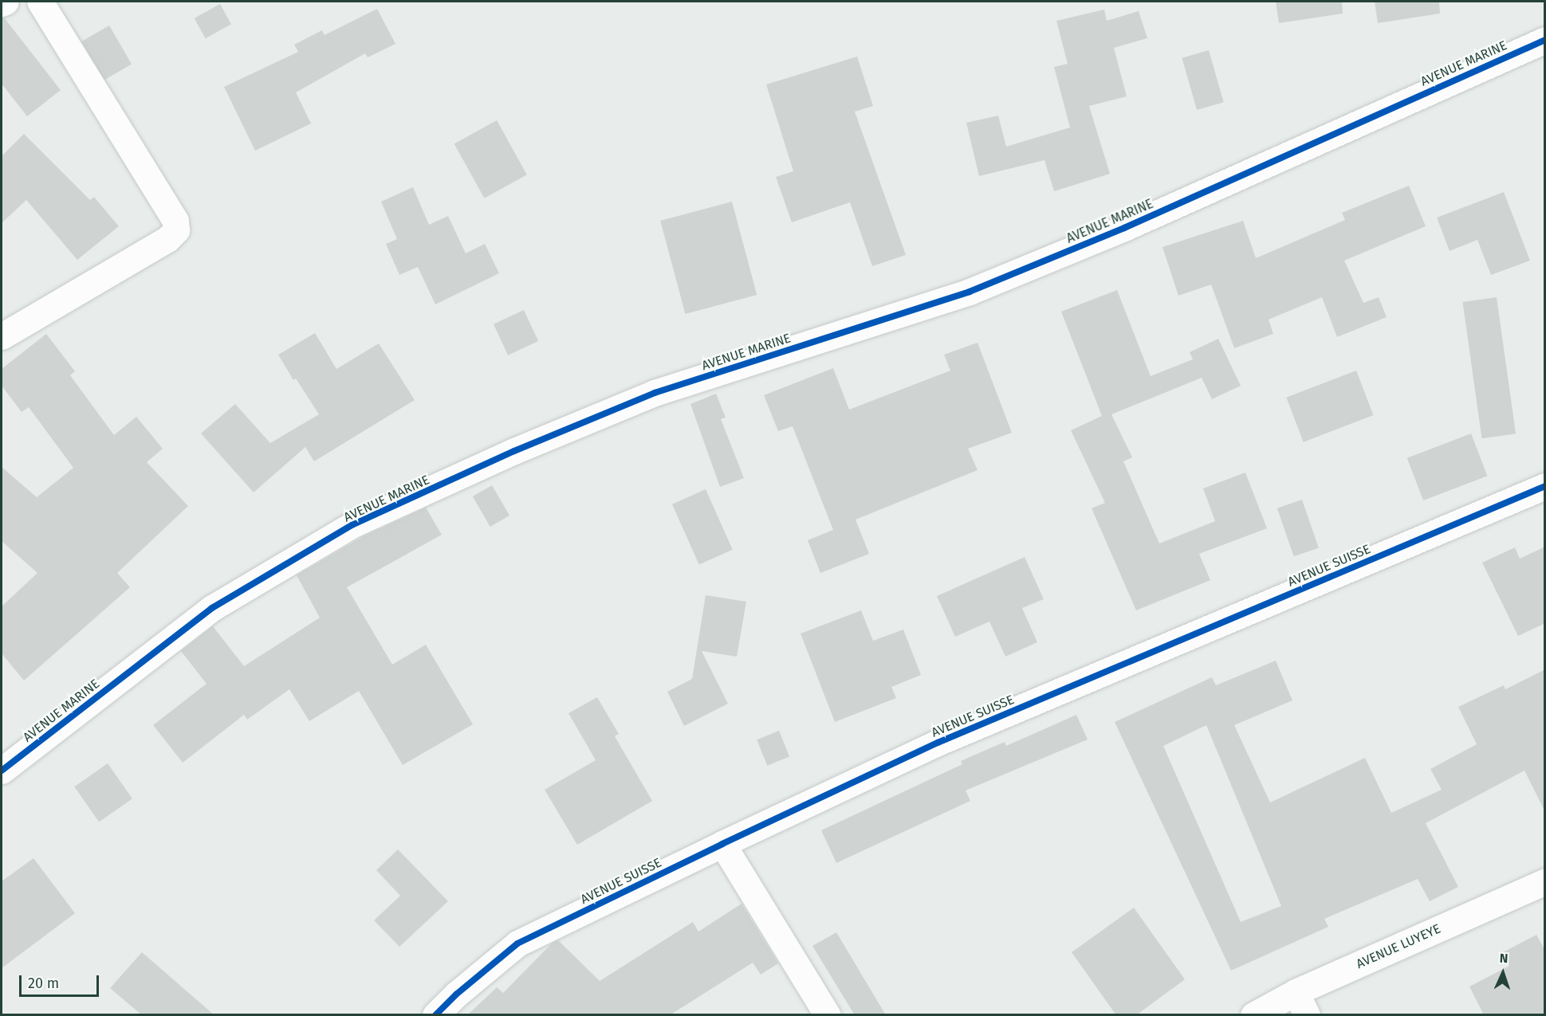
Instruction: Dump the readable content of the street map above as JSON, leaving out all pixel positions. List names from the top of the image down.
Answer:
{
  "streets": {
    "street": ["AVENUE MARINE", "AVENUE SUISSE", "AVENUE LUYEYE"]
  },
  "scale_bar": "20 m",
  "north": "top"
}
